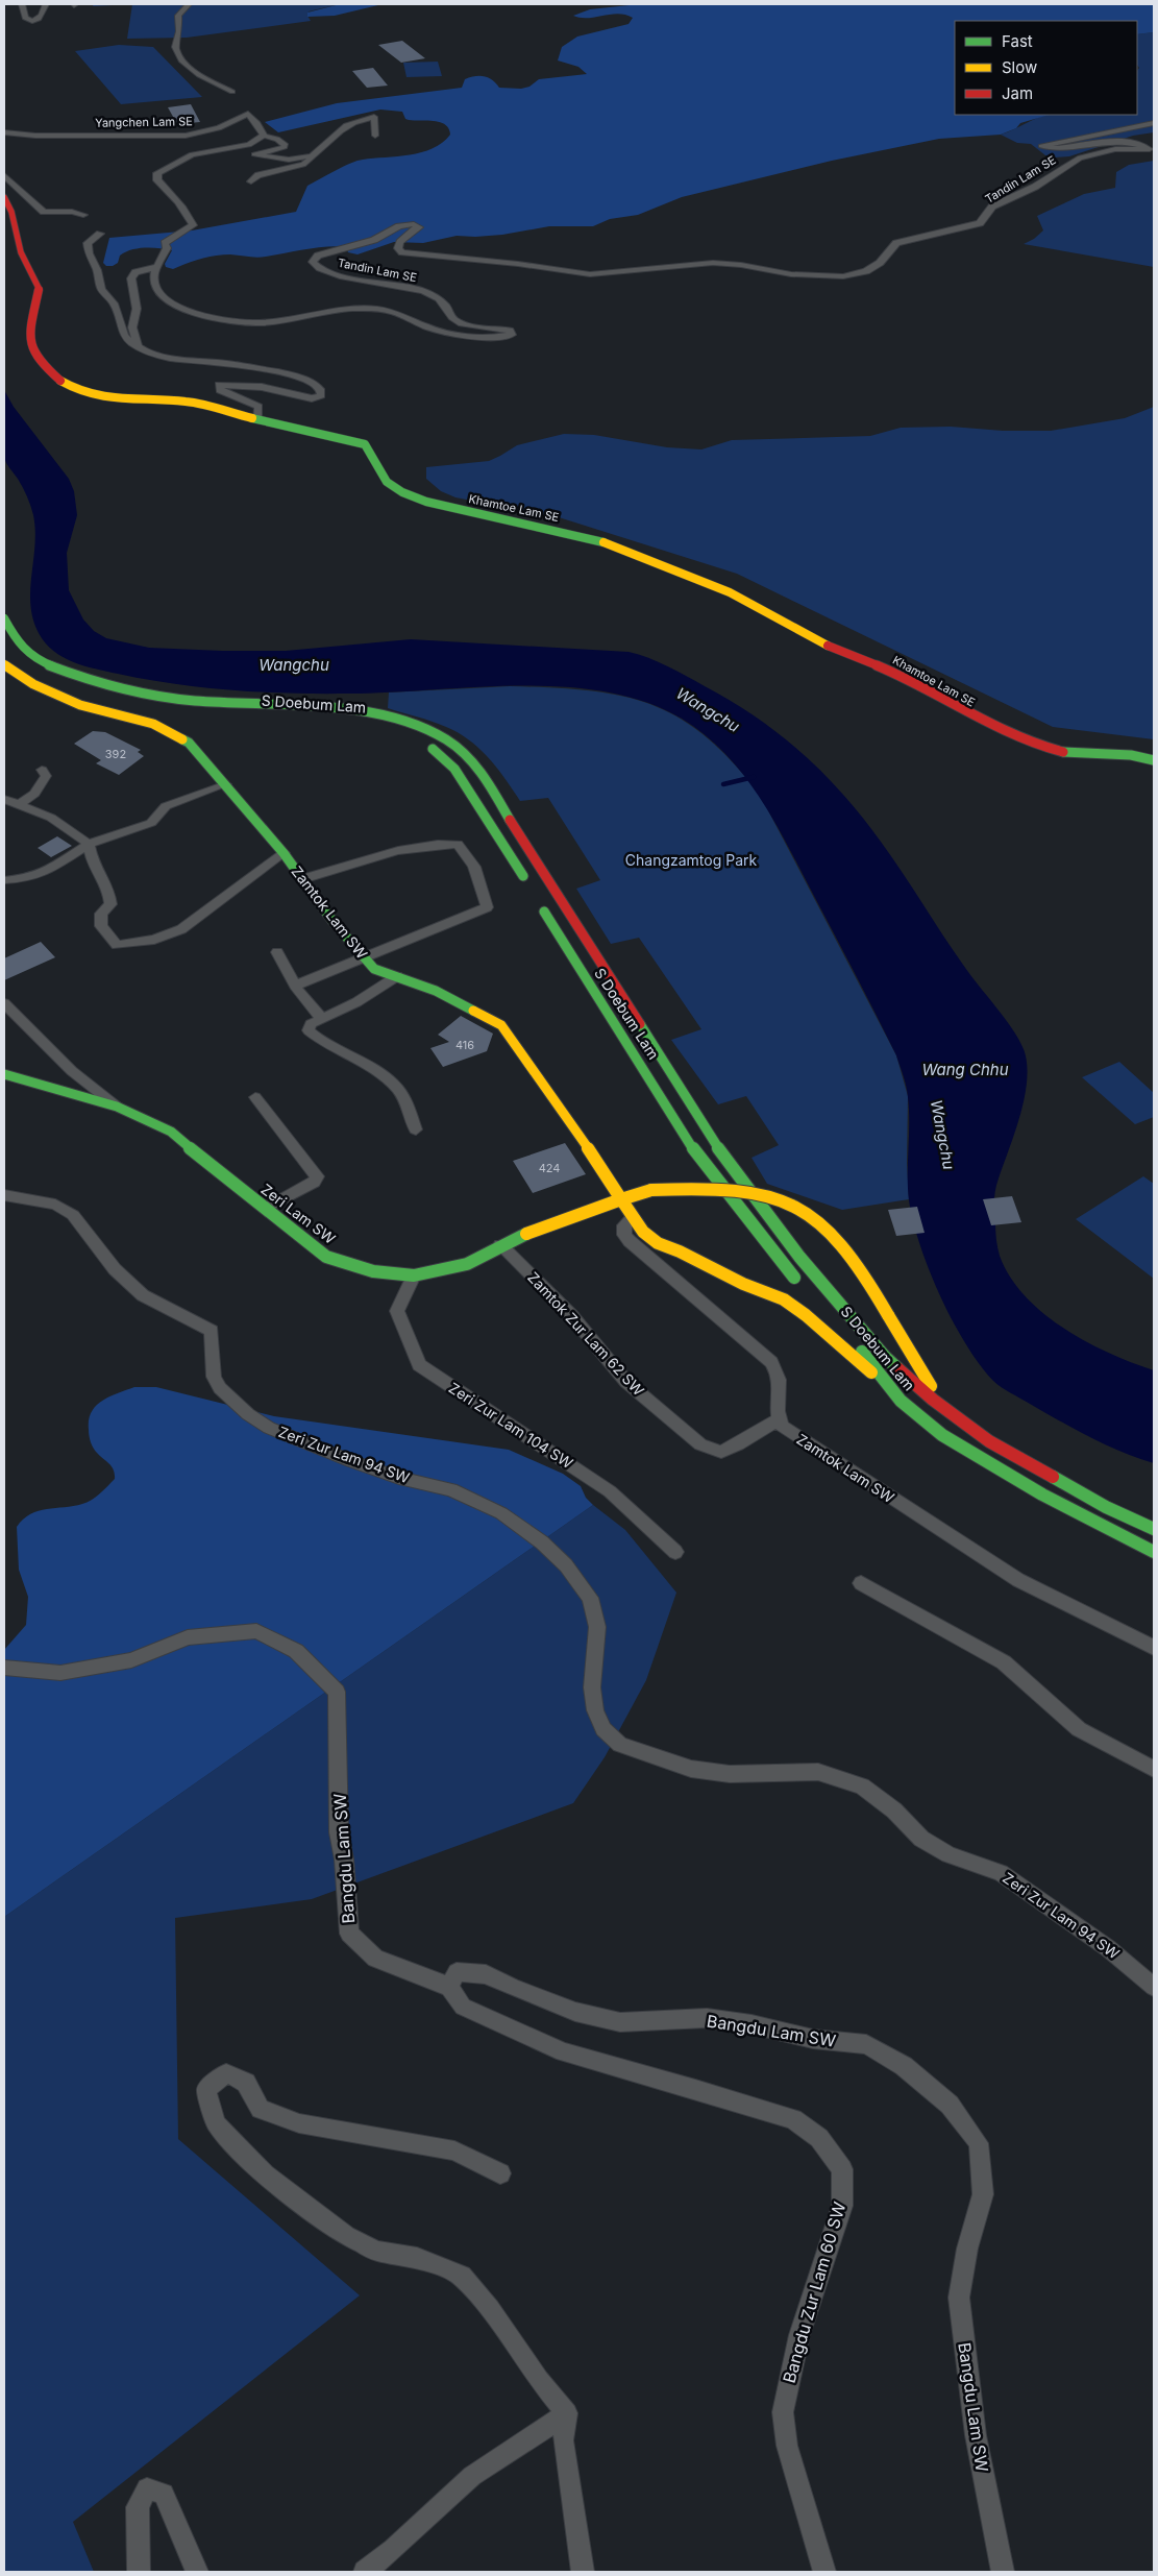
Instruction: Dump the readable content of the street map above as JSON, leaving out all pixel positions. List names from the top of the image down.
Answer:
{
  "streets": {
    "main road": [
      "Khamtoe Lam SE",
      "S Doebum Lam",
      "Zamtok Lam SW",
      "Zeri Lam SW"
    ],
    "street": [
      "Yangchen Lam SE",
      "Tandin Lam SE",
      "Zamtok Zur Lam 62 SW",
      "Zeri Zur Lam 104 SW",
      "Zeri Zur Lam 94 SW",
      "Bangdu Lam SW",
      "Bangdu Zur Lam 60 SW"
    ]
  },
  "crossings": [
    ["S Doebum Lam", "Zamtok Lam SW"],
    ["S Doebum Lam", "Zeri Lam SW"],
    ["Zamtok Lam SW", "Zeri Lam SW"],
    ["Zamtok Lam SW", "Zamtok Zur Lam 62 SW"],
    ["Zeri Lam SW", "Zamtok Zur Lam 62 SW"],
    ["Zeri Lam SW", "Zeri Zur Lam 104 SW"],
    ["Bangdu Lam SW", "Bangdu Zur Lam 60 SW"]
  ],
  "water": ["Wangchu", "Wang Chhu"],
  "parks": ["Changzamtog Park"],
  "house_numbers": ["392", "416", "424"],
  "legend": ["Fast", "Slow", "Jam"]
}
